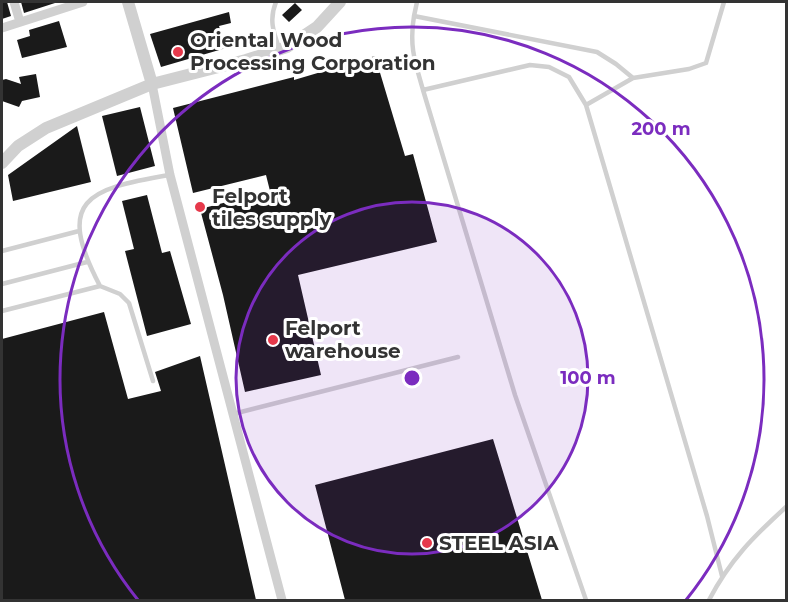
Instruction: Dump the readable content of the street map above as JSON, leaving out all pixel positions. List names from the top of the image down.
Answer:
{
  "places": [
    "Oriental Wood Processing Corporation",
    "Felport tiles supply",
    "Felport warehouse",
    "STEEL ASIA"
  ],
  "rings": ["200 m", "100 m"]
}
